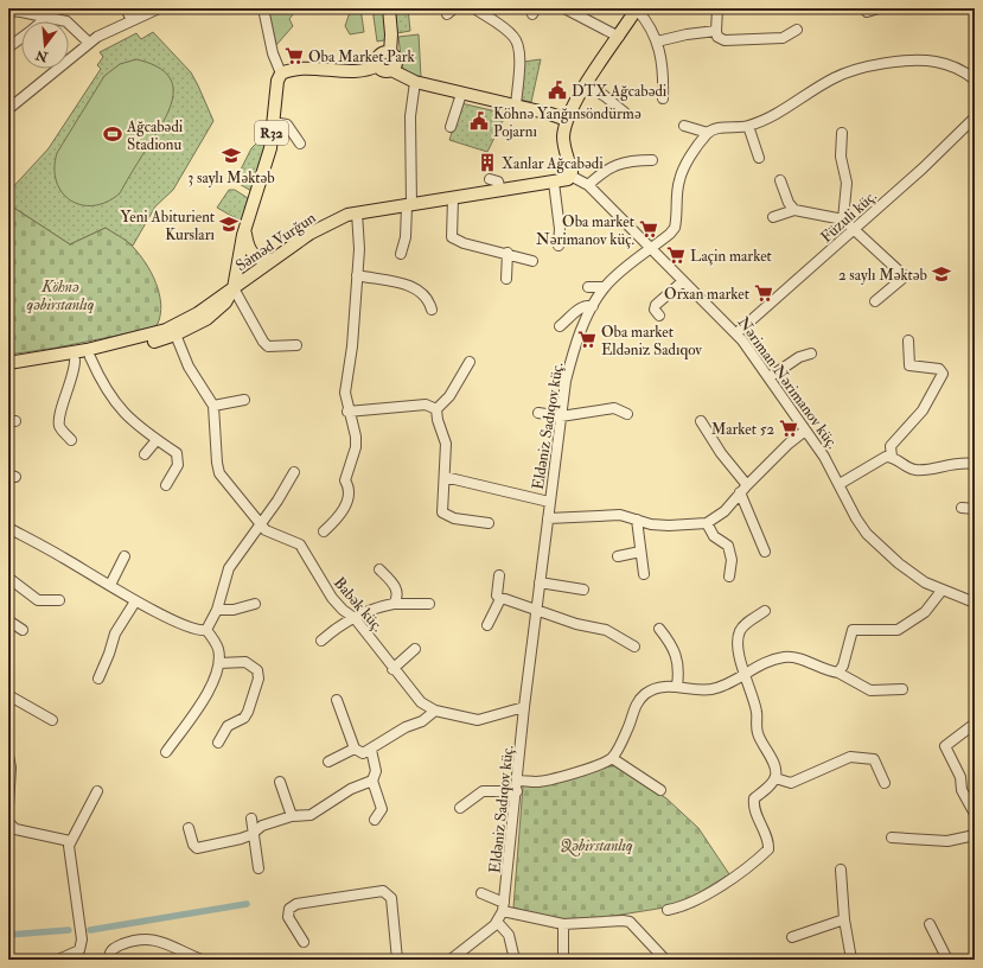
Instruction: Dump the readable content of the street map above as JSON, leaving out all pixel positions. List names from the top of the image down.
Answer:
{
  "streets": {
    "main road": ["R32", "Səməd Vurğun"],
    "street": [
      "Füzuli küç.",
      "Nəriman Nərimanov küç.",
      "Eldəniz Sadıqov küç.",
      "Babək küç."
    ]
  },
  "crossings": [
    ["R32", "Səməd Vurğun"],
    ["Füzuli küç.", "Nəriman Nərimanov küç."],
    ["Səməd Vurğun", "Nəriman Nərimanov küç."],
    ["Nəriman Nərimanov küç.", "Eldəniz Sadıqov küç."],
    ["Eldəniz Sadıqov küç.", "Babək küç."]
  ],
  "parks": ["Köhnə qəbirstanlıq", "Qəbirstanlıq"],
  "places": {
    "supermarket": [
      "Oba Market Park",
      "Oba market Nərimanov küç.",
      "Laçin market",
      "Orxan market",
      "Oba market Eldəniz Sadıqov",
      "Market 52"
    ],
    "public building": ["DTX Ağcabədi", "Köhnə Yanğınsöndürmə Pojarnı"],
    "sports": ["Ağcabədi Stadionu"],
    "school or university": ["3 saylı Məktəb", "Yeni Abiturient Kursları", "2 saylı Məktəb"],
    "building": ["Xanlar Ağcabədi"]
  },
  "north": "bottom"
}
